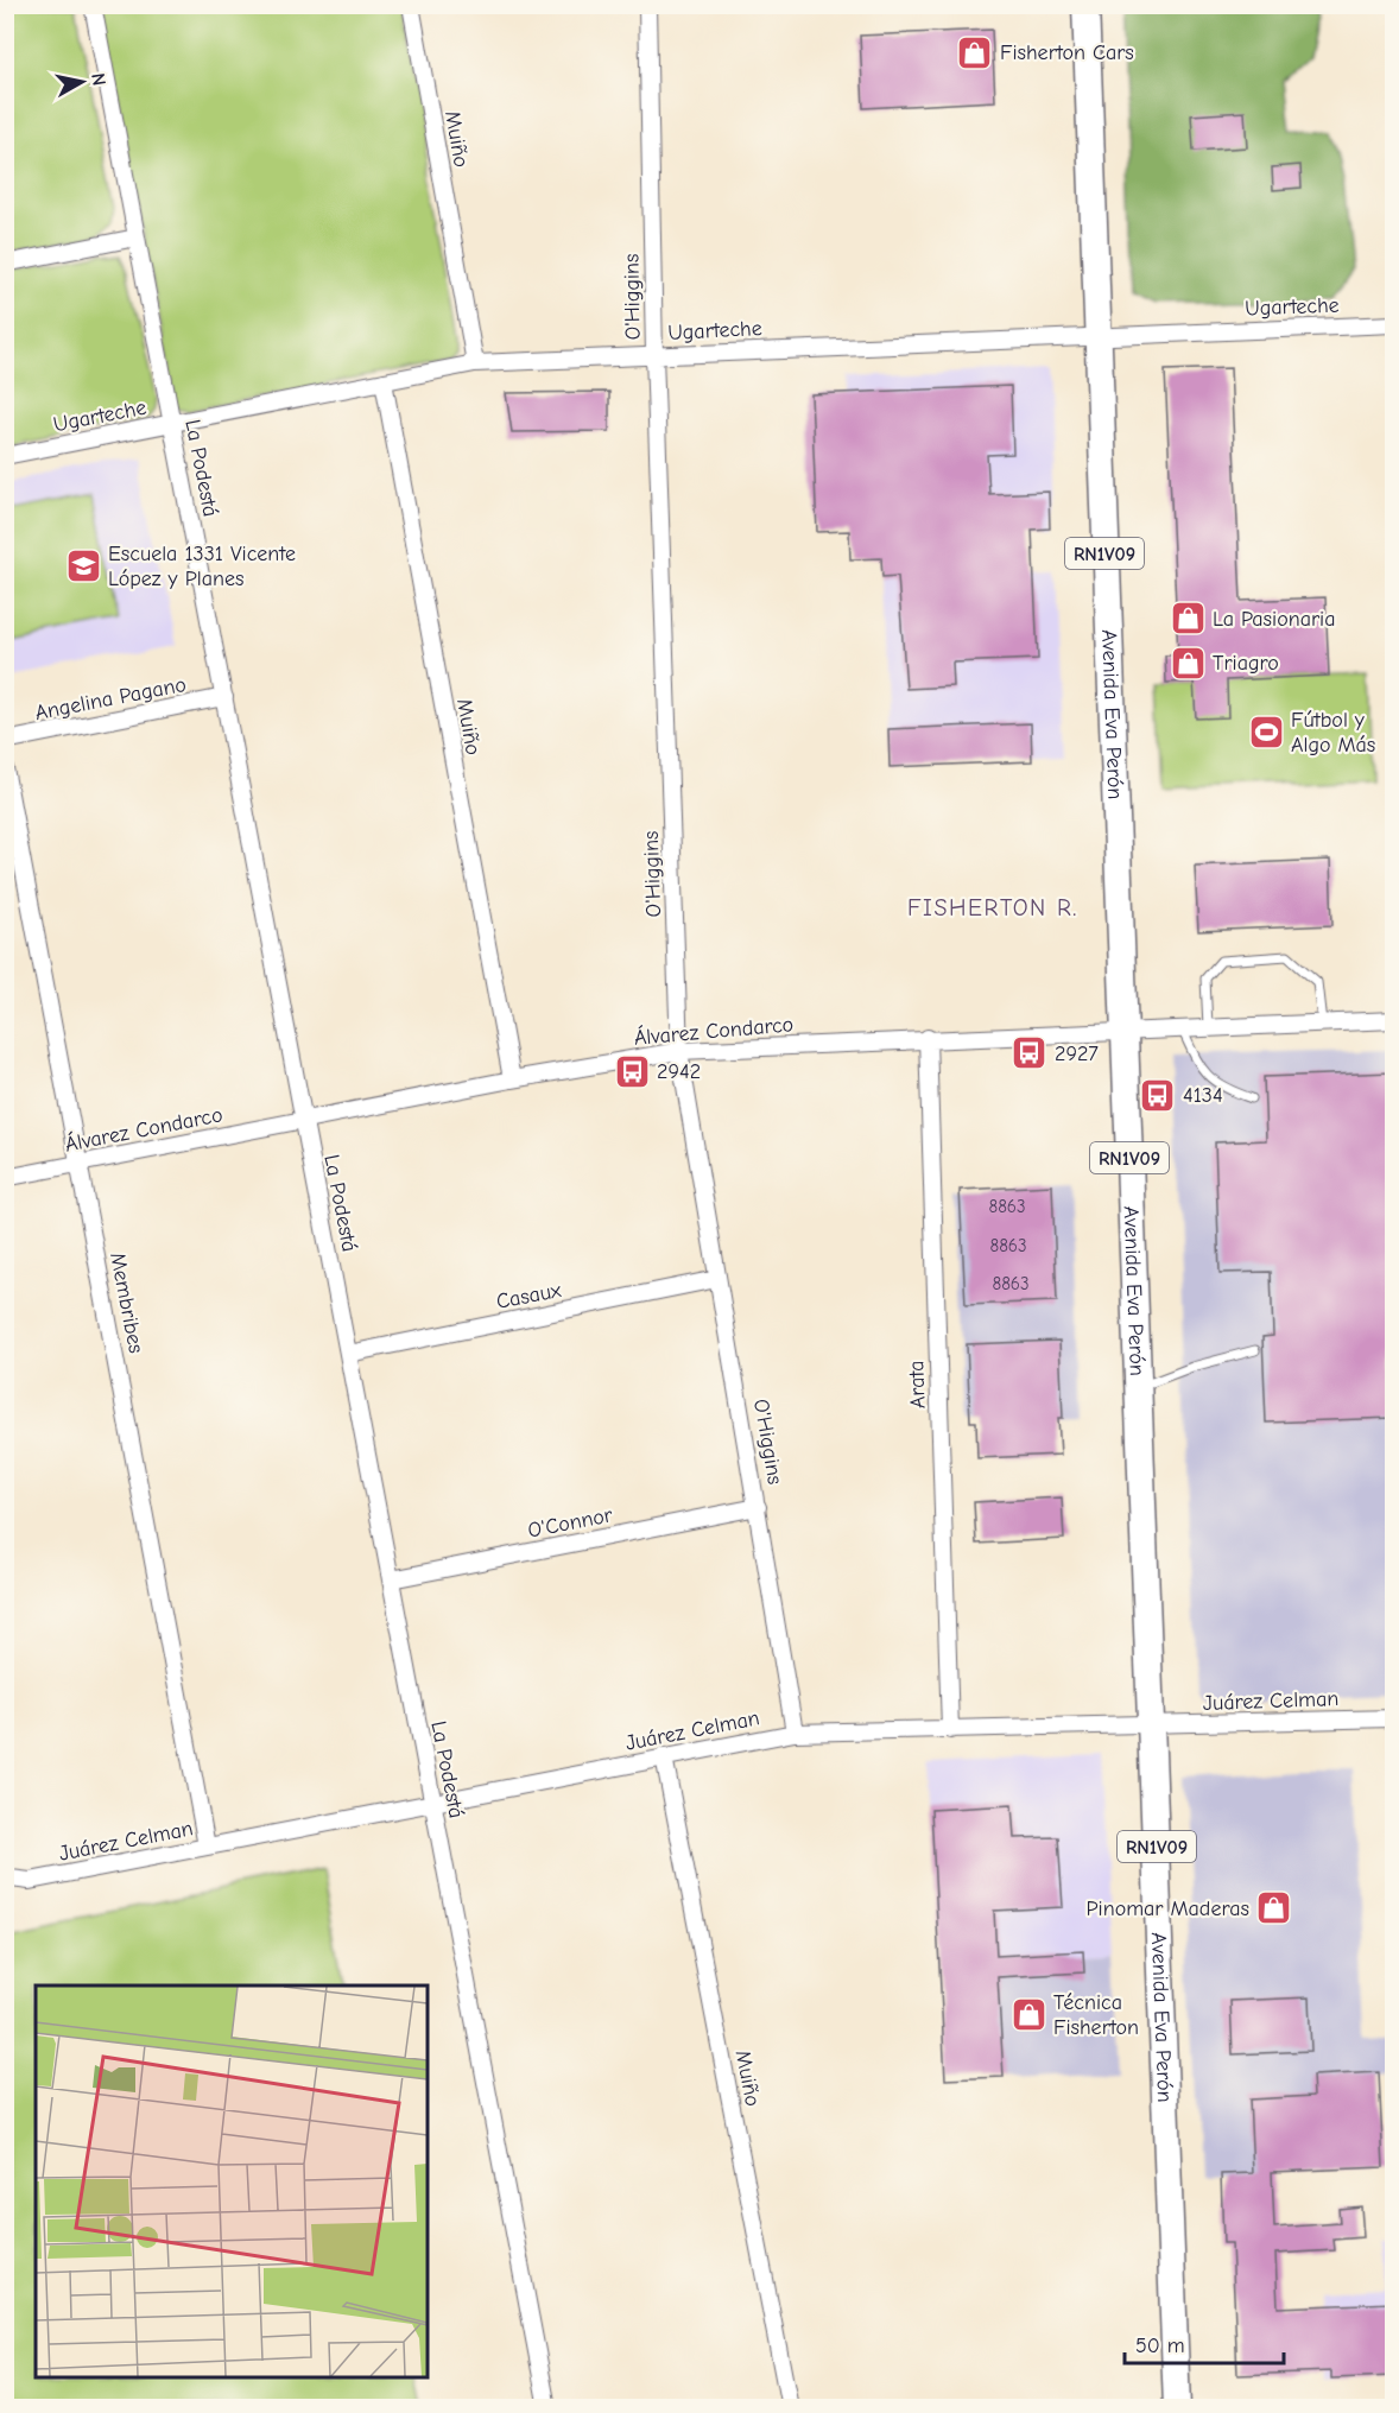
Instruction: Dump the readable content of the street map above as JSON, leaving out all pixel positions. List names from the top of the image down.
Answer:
{
  "streets": {
    "main road": ["RN1V09", "Avenida Eva Perón"],
    "street": [
      "Muiño",
      "O'Higgins",
      "Ugarteche",
      "La Podestá",
      "Angelina Pagano",
      "Álvarez Condarco",
      "Casaux",
      "Membribes",
      "Arata",
      "O'Connor",
      "Juárez Celman"
    ]
  },
  "crossings": [
    ["Muiño", "Ugarteche"],
    ["Muiño", "Álvarez Condarco"],
    ["Muiño", "Juárez Celman"],
    ["O'Higgins", "Ugarteche"],
    ["O'Higgins", "Álvarez Condarco"],
    ["O'Higgins", "Casaux"],
    ["O'Higgins", "O'Connor"],
    ["O'Higgins", "Juárez Celman"],
    ["Ugarteche", "La Podestá"],
    ["Ugarteche", "Avenida Eva Perón"],
    ["La Podestá", "Angelina Pagano"],
    ["La Podestá", "Álvarez Condarco"],
    ["La Podestá", "Casaux"],
    ["La Podestá", "O'Connor"],
    ["La Podestá", "Juárez Celman"],
    ["Avenida Eva Perón", "Álvarez Condarco"],
    ["Avenida Eva Perón", "Juárez Celman"],
    ["Álvarez Condarco", "Membribes"],
    ["Álvarez Condarco", "Arata"],
    ["Membribes", "Juárez Celman"],
    ["Arata", "Juárez Celman"]
  ],
  "districts": ["FISHERTON R."],
  "places": {
    "shop": [
      "Fisherton Cars",
      "La Pasionaria",
      "Triagro",
      "Pinomar Maderas",
      "Técnica Fisherton"
    ],
    "school or university": ["Escuela 1331 Vicente López y Planes"],
    "sports": ["Fútbol y Algo Más"],
    "bus stop": ["2927", "2942", "4134"]
  },
  "house_numbers": ["8863", "8863", "8863"],
  "scale_bar": "50 m",
  "north": "right"
}
